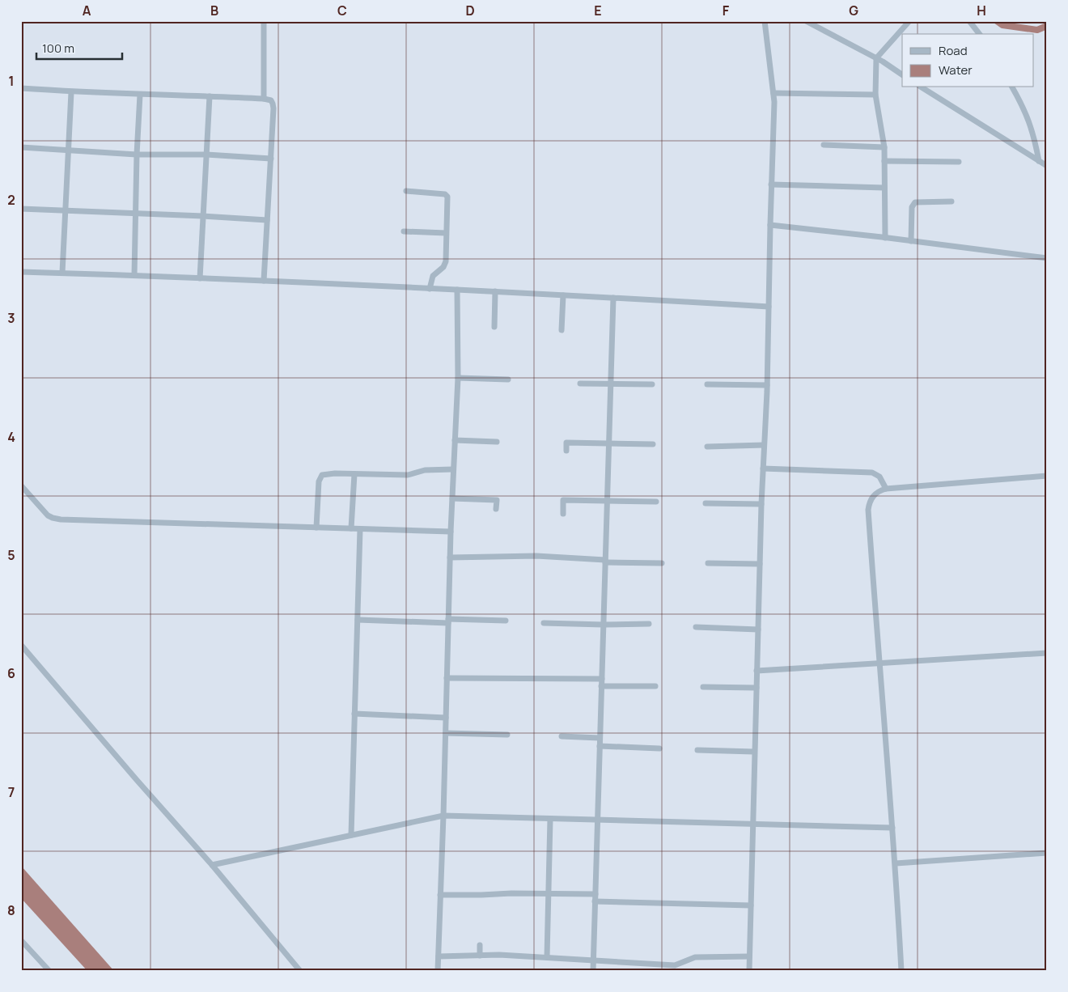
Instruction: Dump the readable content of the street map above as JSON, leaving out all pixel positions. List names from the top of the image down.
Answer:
{
  "legend": ["Road", "Water"],
  "scale_bar": "100 m",
  "grid": {
    "columns": [
      "A",
      "B",
      "C",
      "D",
      "E",
      "F",
      "G",
      "H"
    ],
    "rows": [
      "1",
      "2",
      "3",
      "4",
      "5",
      "6",
      "7",
      "8"
    ]
  }
}
